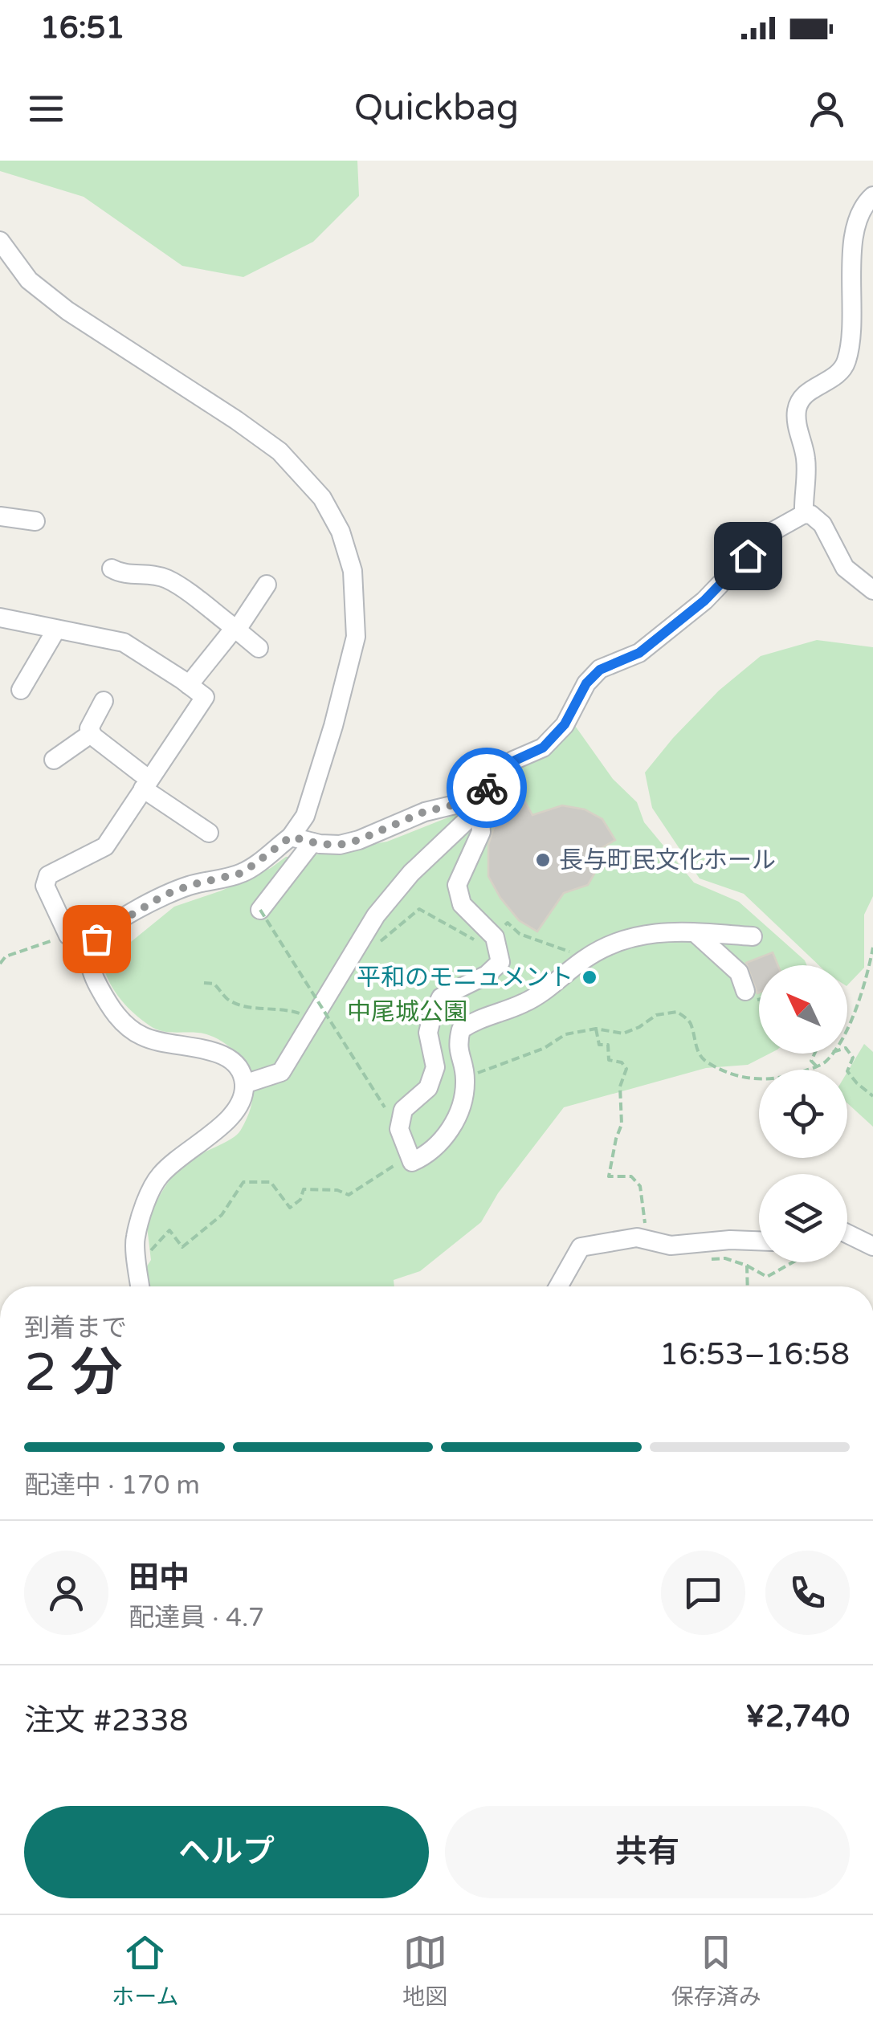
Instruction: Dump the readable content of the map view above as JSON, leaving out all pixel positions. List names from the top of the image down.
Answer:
{
  "parks": ["中尾城公園"],
  "places": ["長与町民文化ホール", "平和のモニュメント"],
  "north": "top left",
  "page": {
    "status": "16:51",
    "header": "Quickbag",
    "heading": ["2 分", "到着まで", "16:53–16:58"],
    "panel": [
      "田中",
      "配達員 · 4.7",
      "注文 #2338",
      "¥2,740"
    ],
    "bar": "配達中 · 170 m",
    "buttons": ["ヘルプ", "共有"],
    "tabs": ["ホーム", "地図", "保存済み"]
  }
}
